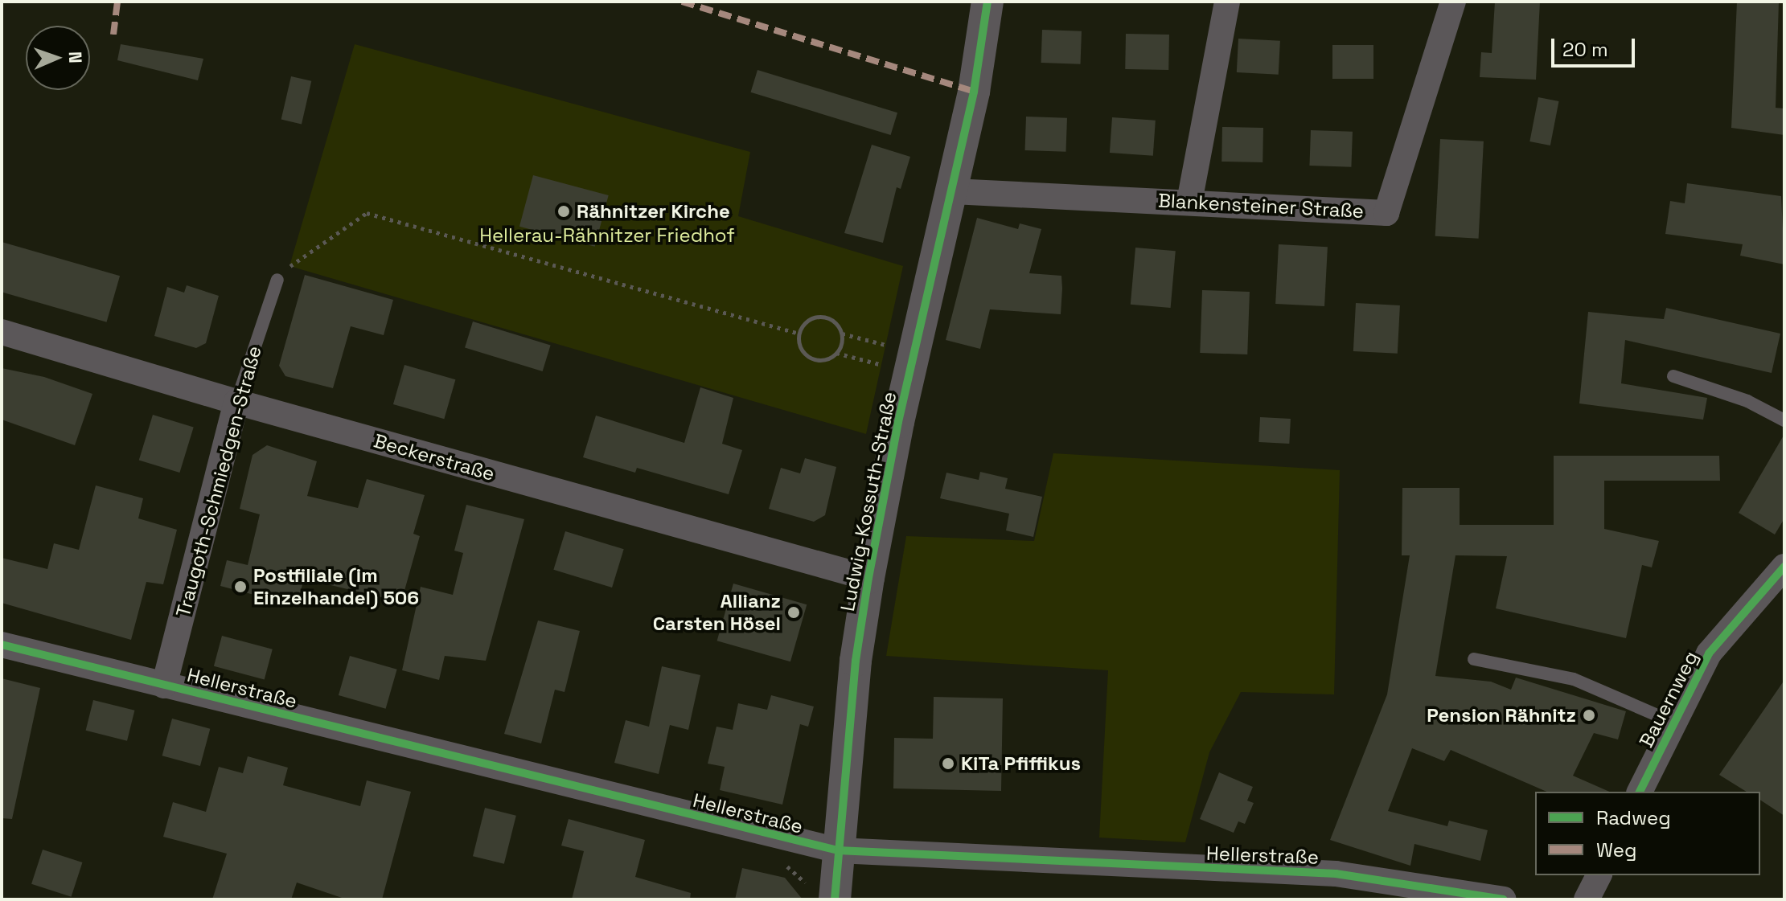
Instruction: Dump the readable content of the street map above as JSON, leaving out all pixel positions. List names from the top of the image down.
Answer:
{
  "streets": {
    "street": [
      "Blankensteiner Straße",
      "Beckerstraße",
      "Traugoth-Schmiedgen-Straße",
      "Ludwig-Kossuth-Straße",
      "Hellerstraße",
      "Bauernweg"
    ]
  },
  "crossings": [
    ["Blankensteiner Straße", "Ludwig-Kossuth-Straße"],
    ["Beckerstraße", "Traugoth-Schmiedgen-Straße"],
    ["Beckerstraße", "Ludwig-Kossuth-Straße"],
    ["Traugoth-Schmiedgen-Straße", "Hellerstraße"],
    ["Ludwig-Kossuth-Straße", "Hellerstraße"]
  ],
  "parks": ["Hellerau-Rähnitzer Friedhof"],
  "places": [
    "Rähnitzer Kirche",
    "Postfiliale (im Einzelhandel) 506",
    "Allianz Carsten Hösel",
    "Pension Rähnitz",
    "KiTa Pfiffikus"
  ],
  "legend": ["Radweg", "Weg"],
  "scale_bar": "20 m",
  "north": "right"
}
